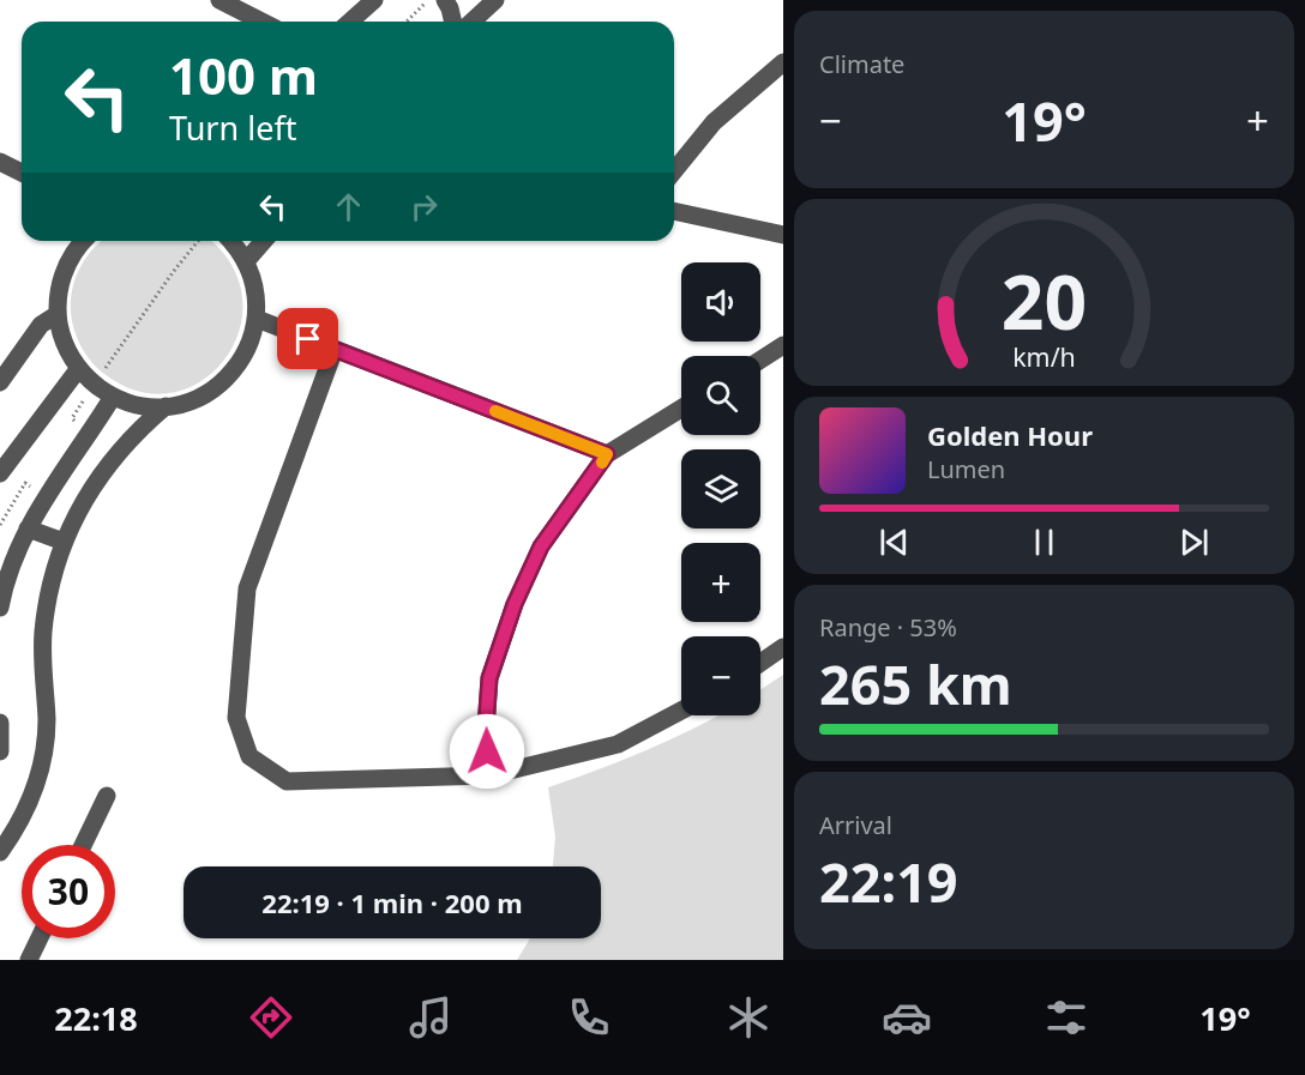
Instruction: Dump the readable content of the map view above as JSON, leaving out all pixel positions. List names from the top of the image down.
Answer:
{
  "page": {
    "tile": [
      "Climate",
      ["Range · 53%", "265 km"],
      ["Arrival", "22:19"]
    ],
    "turn": ["100 m", "Turn left"],
    "heat": ["−", "19°", "+"],
    "map_buttons": ["+", "−"],
    "song": ["Golden Hour", "Lumen"],
    "limit": "30",
    "trip": "22:19 · 1 min · 200 m",
    "tabs": ["22:18", "19°"],
    "gauge": ["20", "km/h"]
  }
}
